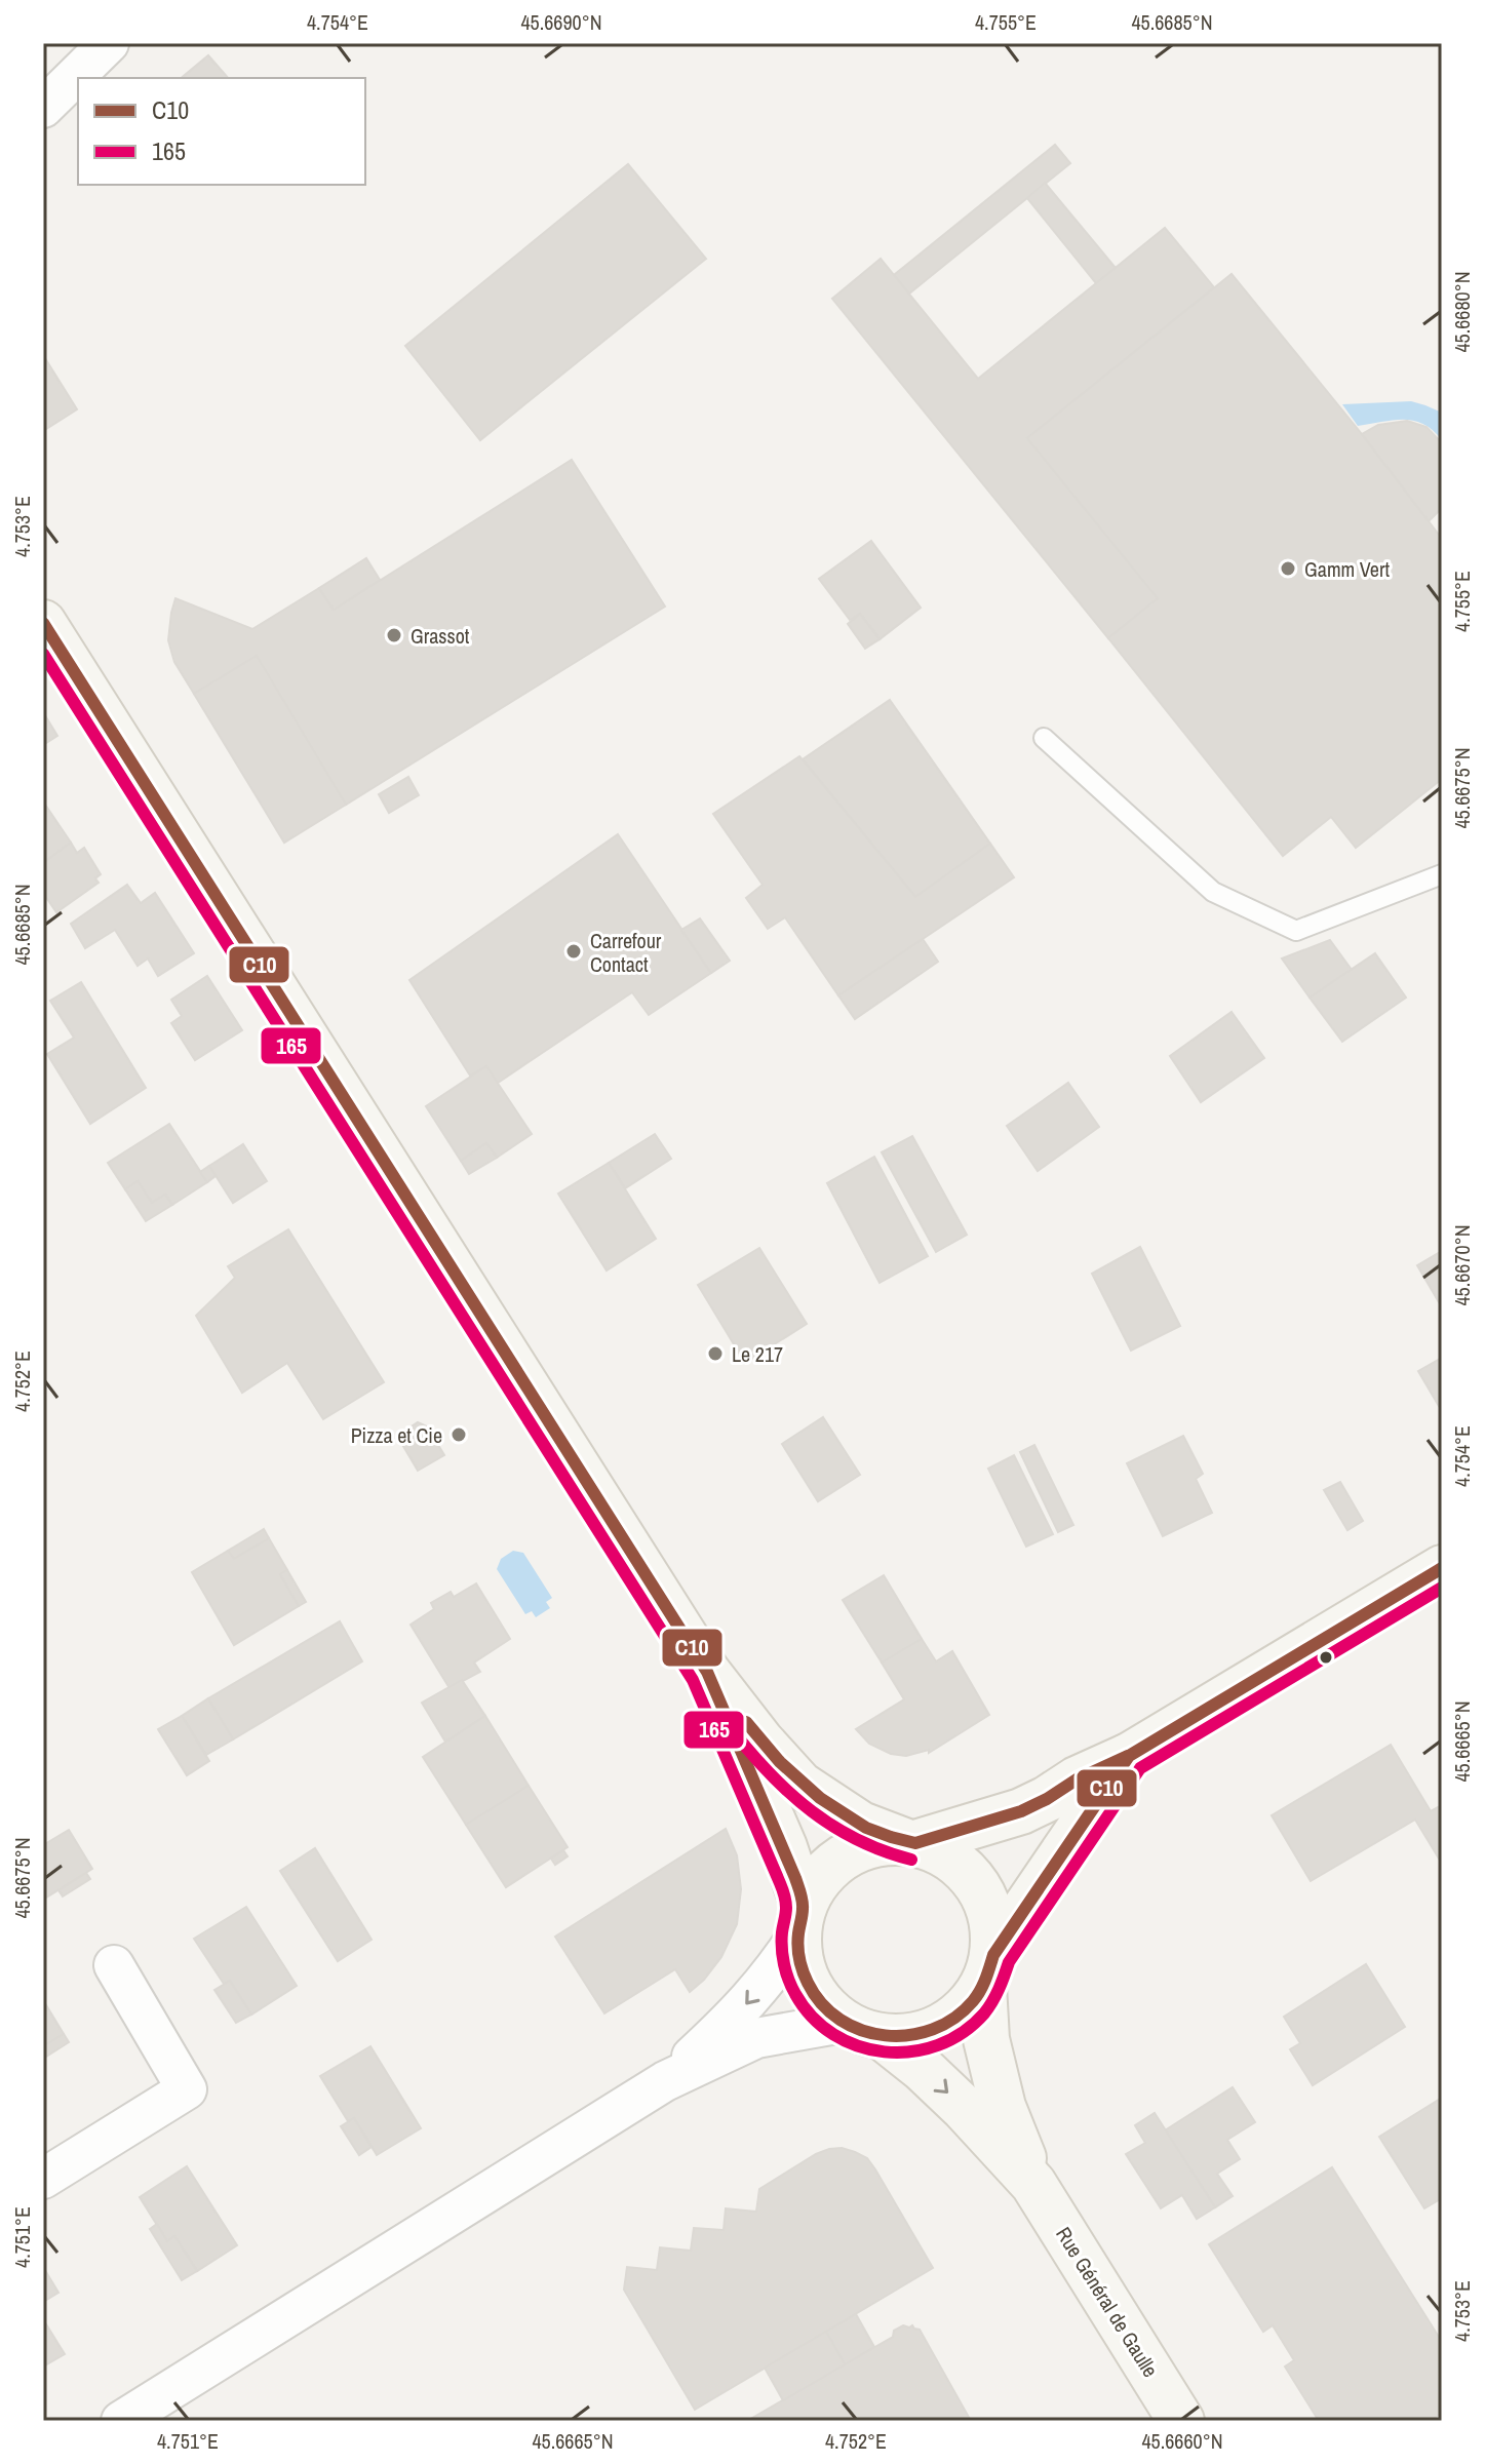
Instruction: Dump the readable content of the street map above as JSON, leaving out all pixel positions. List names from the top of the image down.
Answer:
{
  "streets": {
    "main road": ["Rue Général de Gaulle"]
  },
  "places": [
    "Gamm Vert",
    "Grassot",
    "Carrefour Contact",
    "Le 217",
    "Pizza et Cie"
  ],
  "lines": ["transit line C10", "transit line 165"],
  "legend": ["C10", "165"],
  "coordinates": [
    "4.754°E",
    "45.6690°N",
    "4.755°E",
    "45.6685°N",
    "45.6680°N",
    "4.753°E",
    "45.6675°N",
    "45.6670°N",
    "4.752°E",
    "45.6665°N",
    "4.751°E",
    "45.6660°N"
  ]
}
